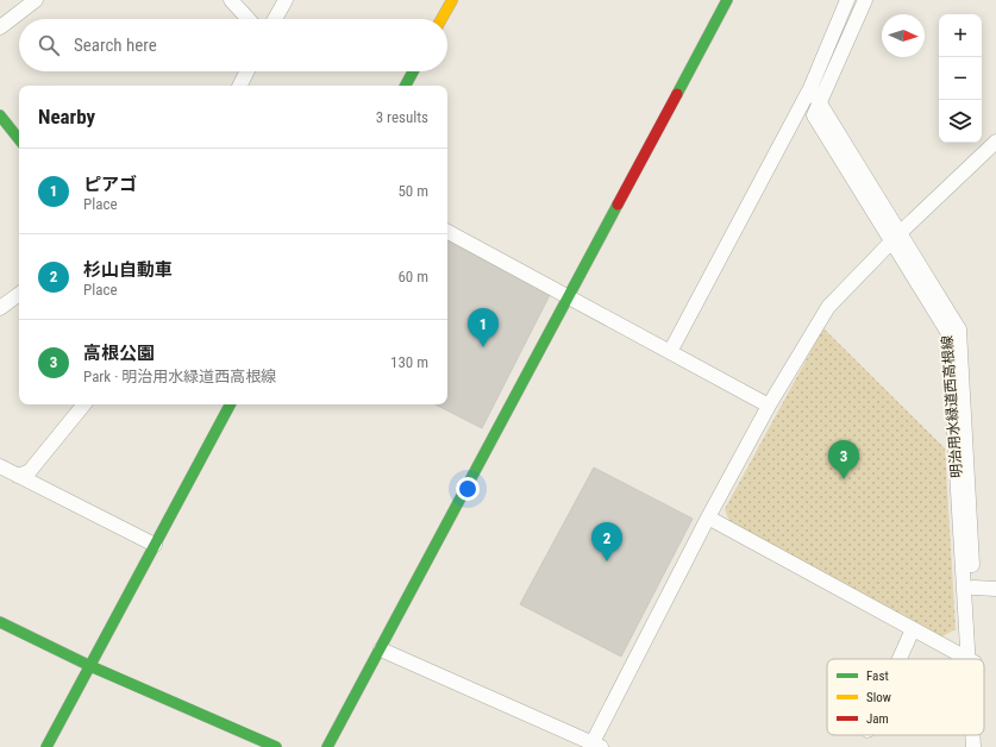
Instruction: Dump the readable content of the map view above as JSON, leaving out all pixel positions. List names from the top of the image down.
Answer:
{
  "streets": {
    "street": ["明治用水緑道西高根線"]
  },
  "legend": ["Fast", "Slow", "Jam"],
  "north": "right",
  "page": {
    "map_buttons": ["+", "−"],
    "search": "Search here",
    "heading": ["Nearby", "3 results"],
    "list": [
      {
        "mark": "1",
        "name": "ピアゴ",
        "note": "Place",
        "value": "50 m"
      },
      {
        "mark": "2",
        "name": "杉山自動車",
        "note": "Place",
        "value": "60 m"
      },
      {
        "mark": "3",
        "name": "高根公園",
        "note": "Park · 明治用水緑道西高根線",
        "value": "130 m"
      }
    ],
    "pins": ["1", "3", "2"]
  }
}
